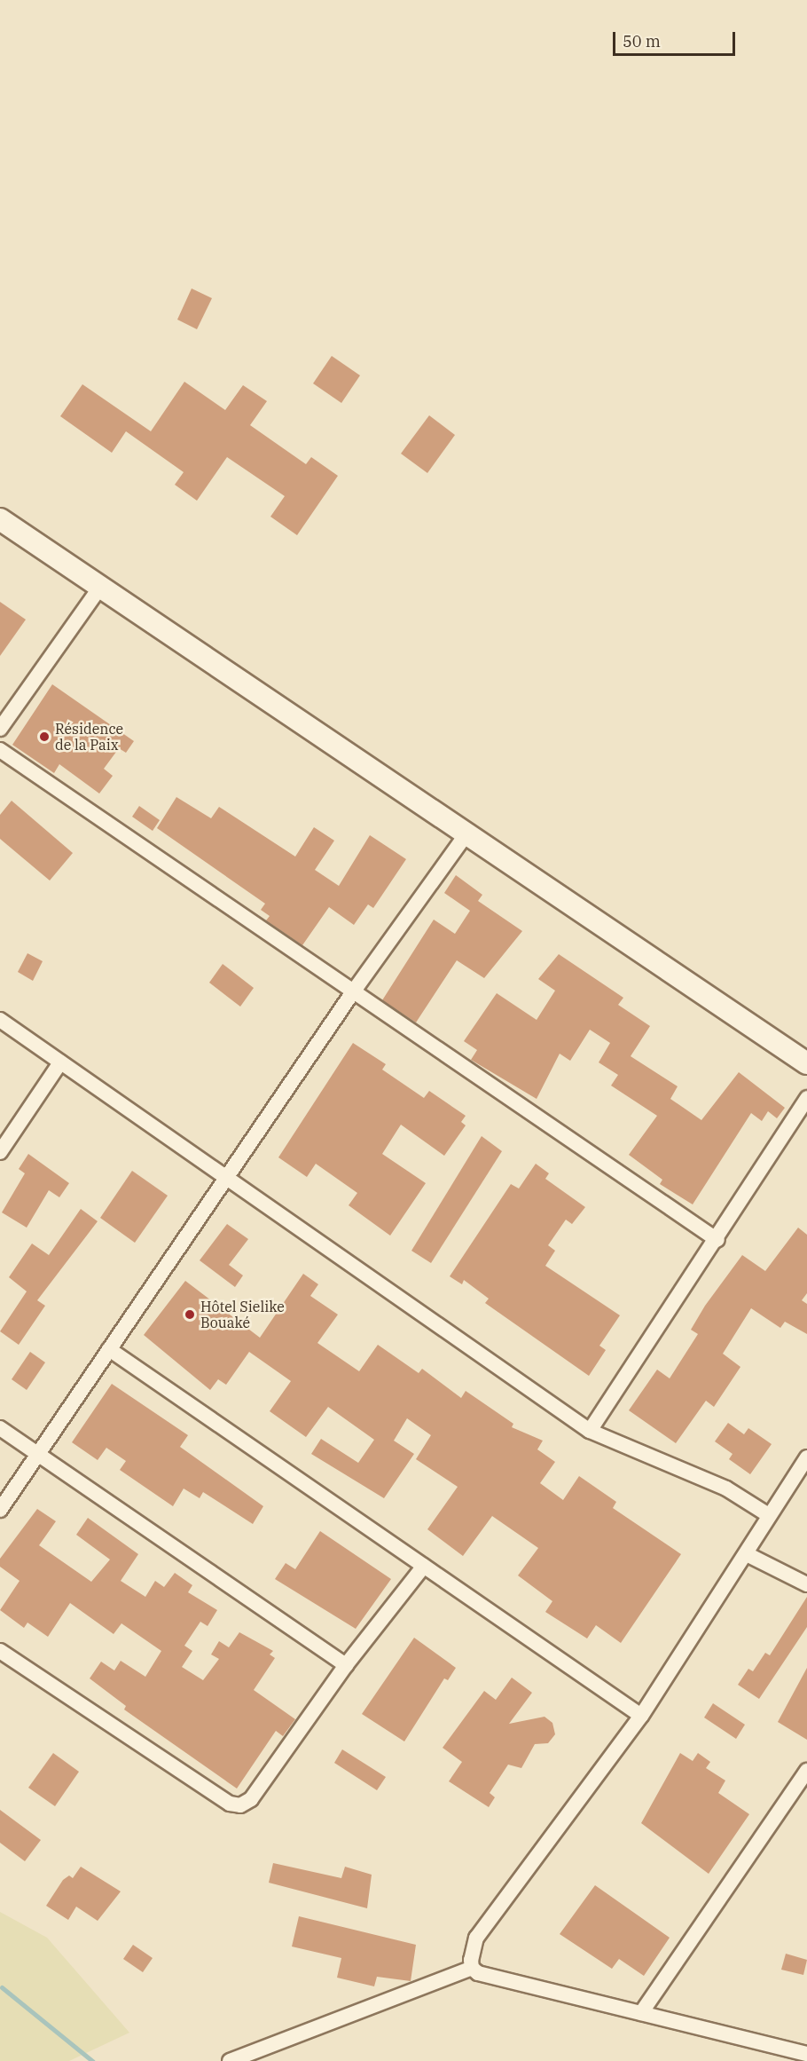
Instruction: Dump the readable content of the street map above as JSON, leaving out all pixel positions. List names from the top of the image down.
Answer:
{
  "places": ["Résidence de la Paix", "Hôtel Sielike Bouaké"],
  "scale_bar": "50 m"
}
